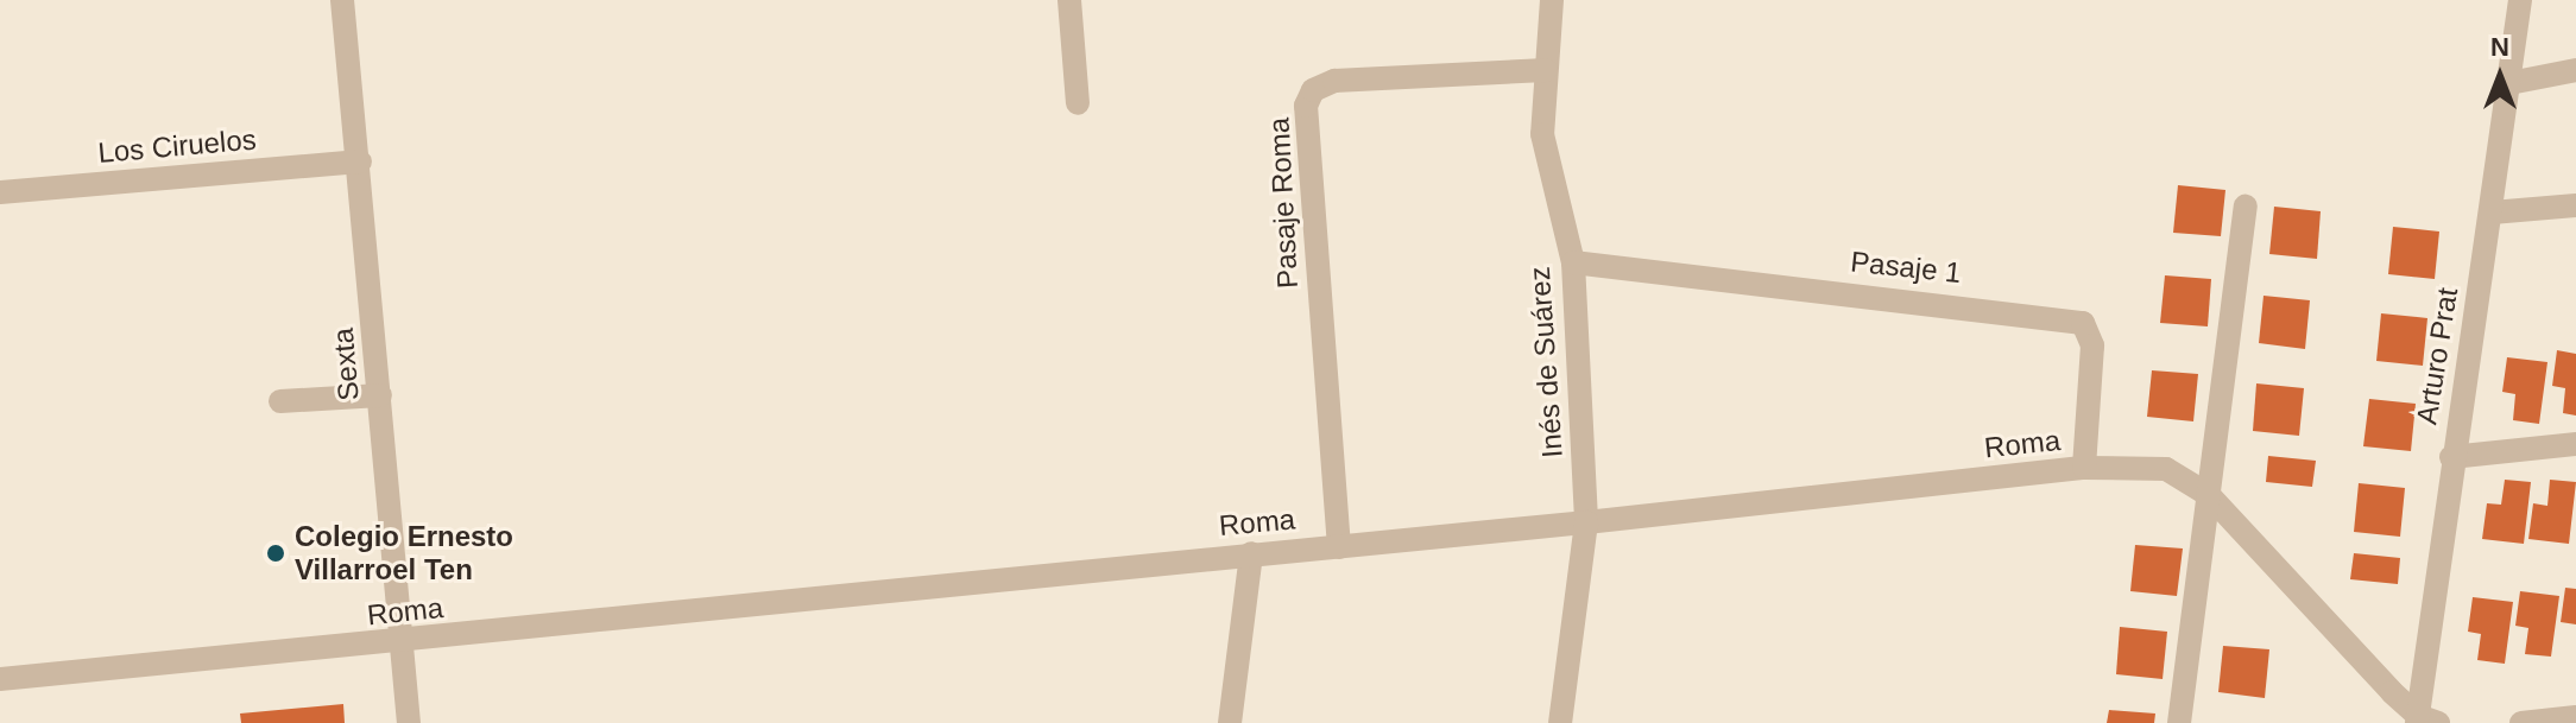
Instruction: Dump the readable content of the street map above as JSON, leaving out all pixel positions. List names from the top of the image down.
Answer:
{
  "streets": {
    "street": [
      "Los Ciruelos",
      "Pasaje Roma",
      "Pasaje 1",
      "Arturo Prat",
      "Inés de Suárez",
      "Sexta",
      "Roma"
    ]
  },
  "crossings": [
    ["Los Ciruelos", "Sexta"],
    ["Pasaje Roma", "Inés de Suárez"],
    ["Pasaje Roma", "Roma"],
    ["Pasaje 1", "Inés de Suárez"],
    ["Pasaje 1", "Roma"],
    ["Arturo Prat", "Roma"],
    ["Inés de Suárez", "Roma"],
    ["Sexta", "Roma"]
  ],
  "places": ["Colegio Ernesto Villarroel Ten"],
  "north": "top"
}
